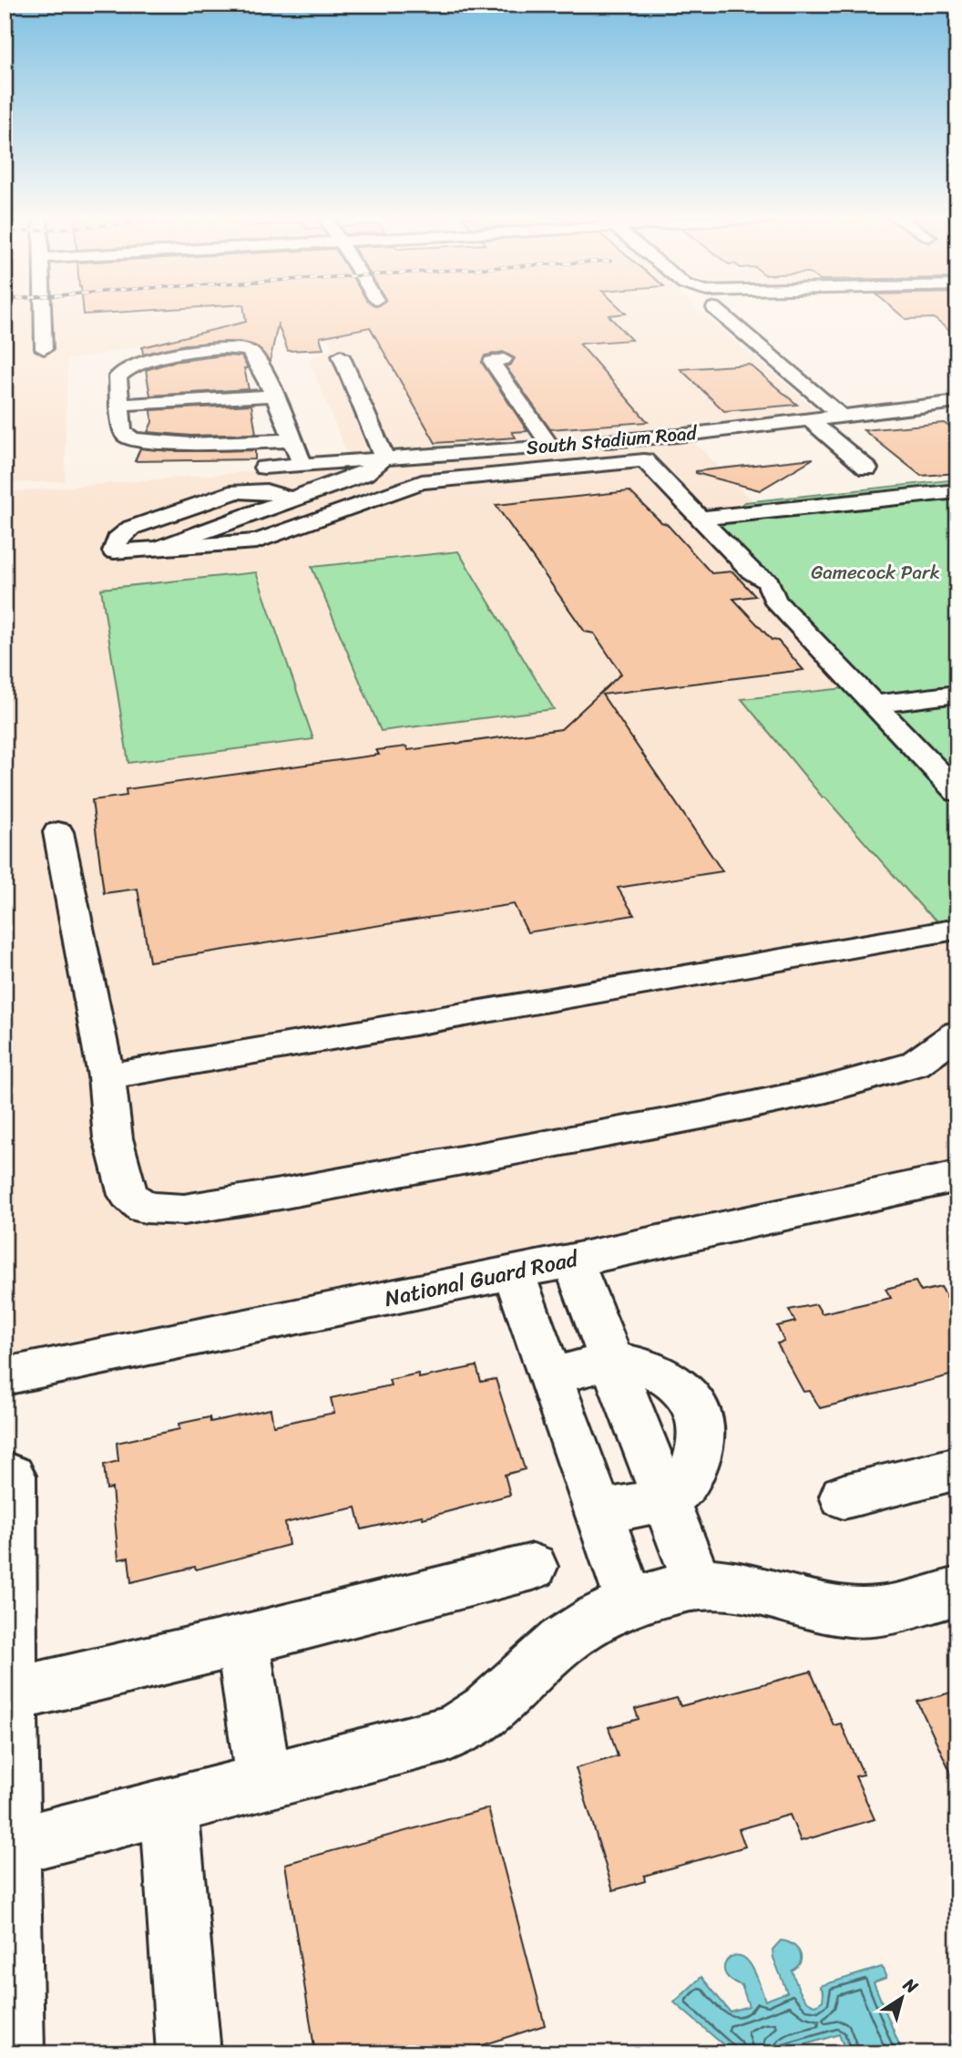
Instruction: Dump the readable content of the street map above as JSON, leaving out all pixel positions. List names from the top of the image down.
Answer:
{
  "streets": {
    "street": ["South Stadium Road", "National Guard Road"]
  },
  "parks": ["Gamecock Park"],
  "north": "top right"
}
